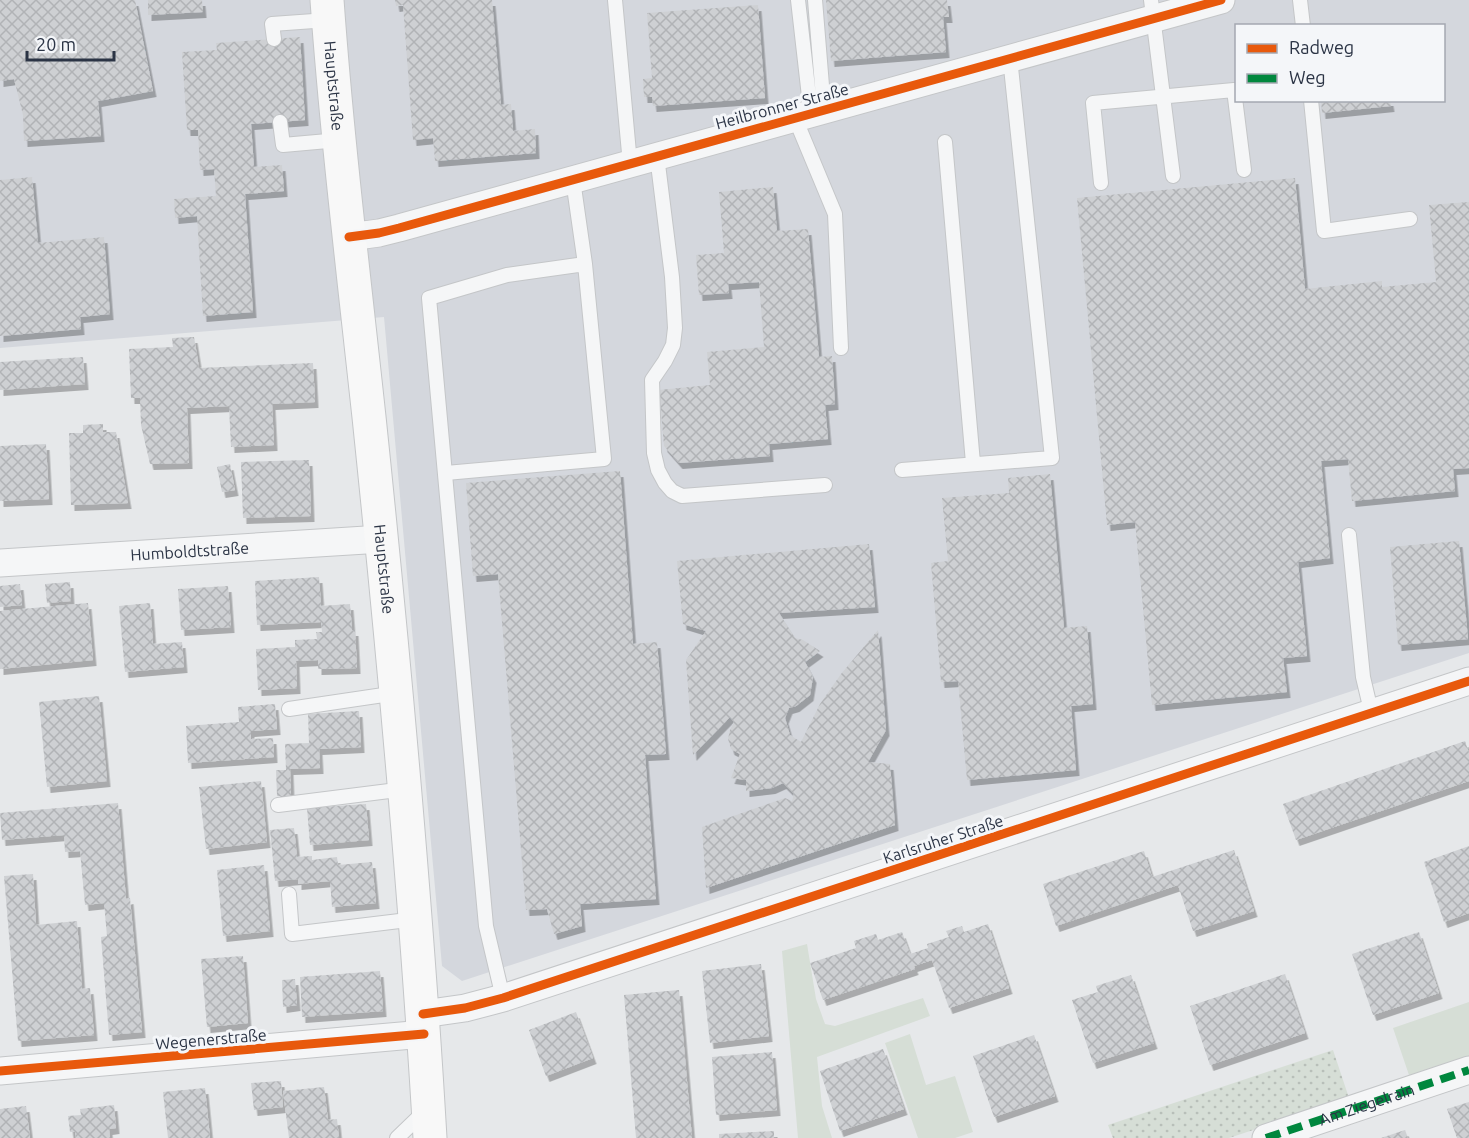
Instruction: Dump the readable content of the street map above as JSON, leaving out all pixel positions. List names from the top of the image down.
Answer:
{
  "streets": {
    "main road": ["Hauptstraße"],
    "street": [
      "Heilbronner Straße",
      "Humboldtstraße",
      "Karlsruher Straße",
      "Wegenerstraße",
      "Am Ziegelrain"
    ]
  },
  "crossings": [
    ["Hauptstraße", "Heilbronner Straße"],
    ["Hauptstraße", "Humboldtstraße"],
    ["Hauptstraße", "Karlsruher Straße"],
    ["Hauptstraße", "Wegenerstraße"],
    ["Karlsruher Straße", "Wegenerstraße"]
  ],
  "legend": ["Radweg", "Weg"],
  "scale_bar": "20 m"
}
